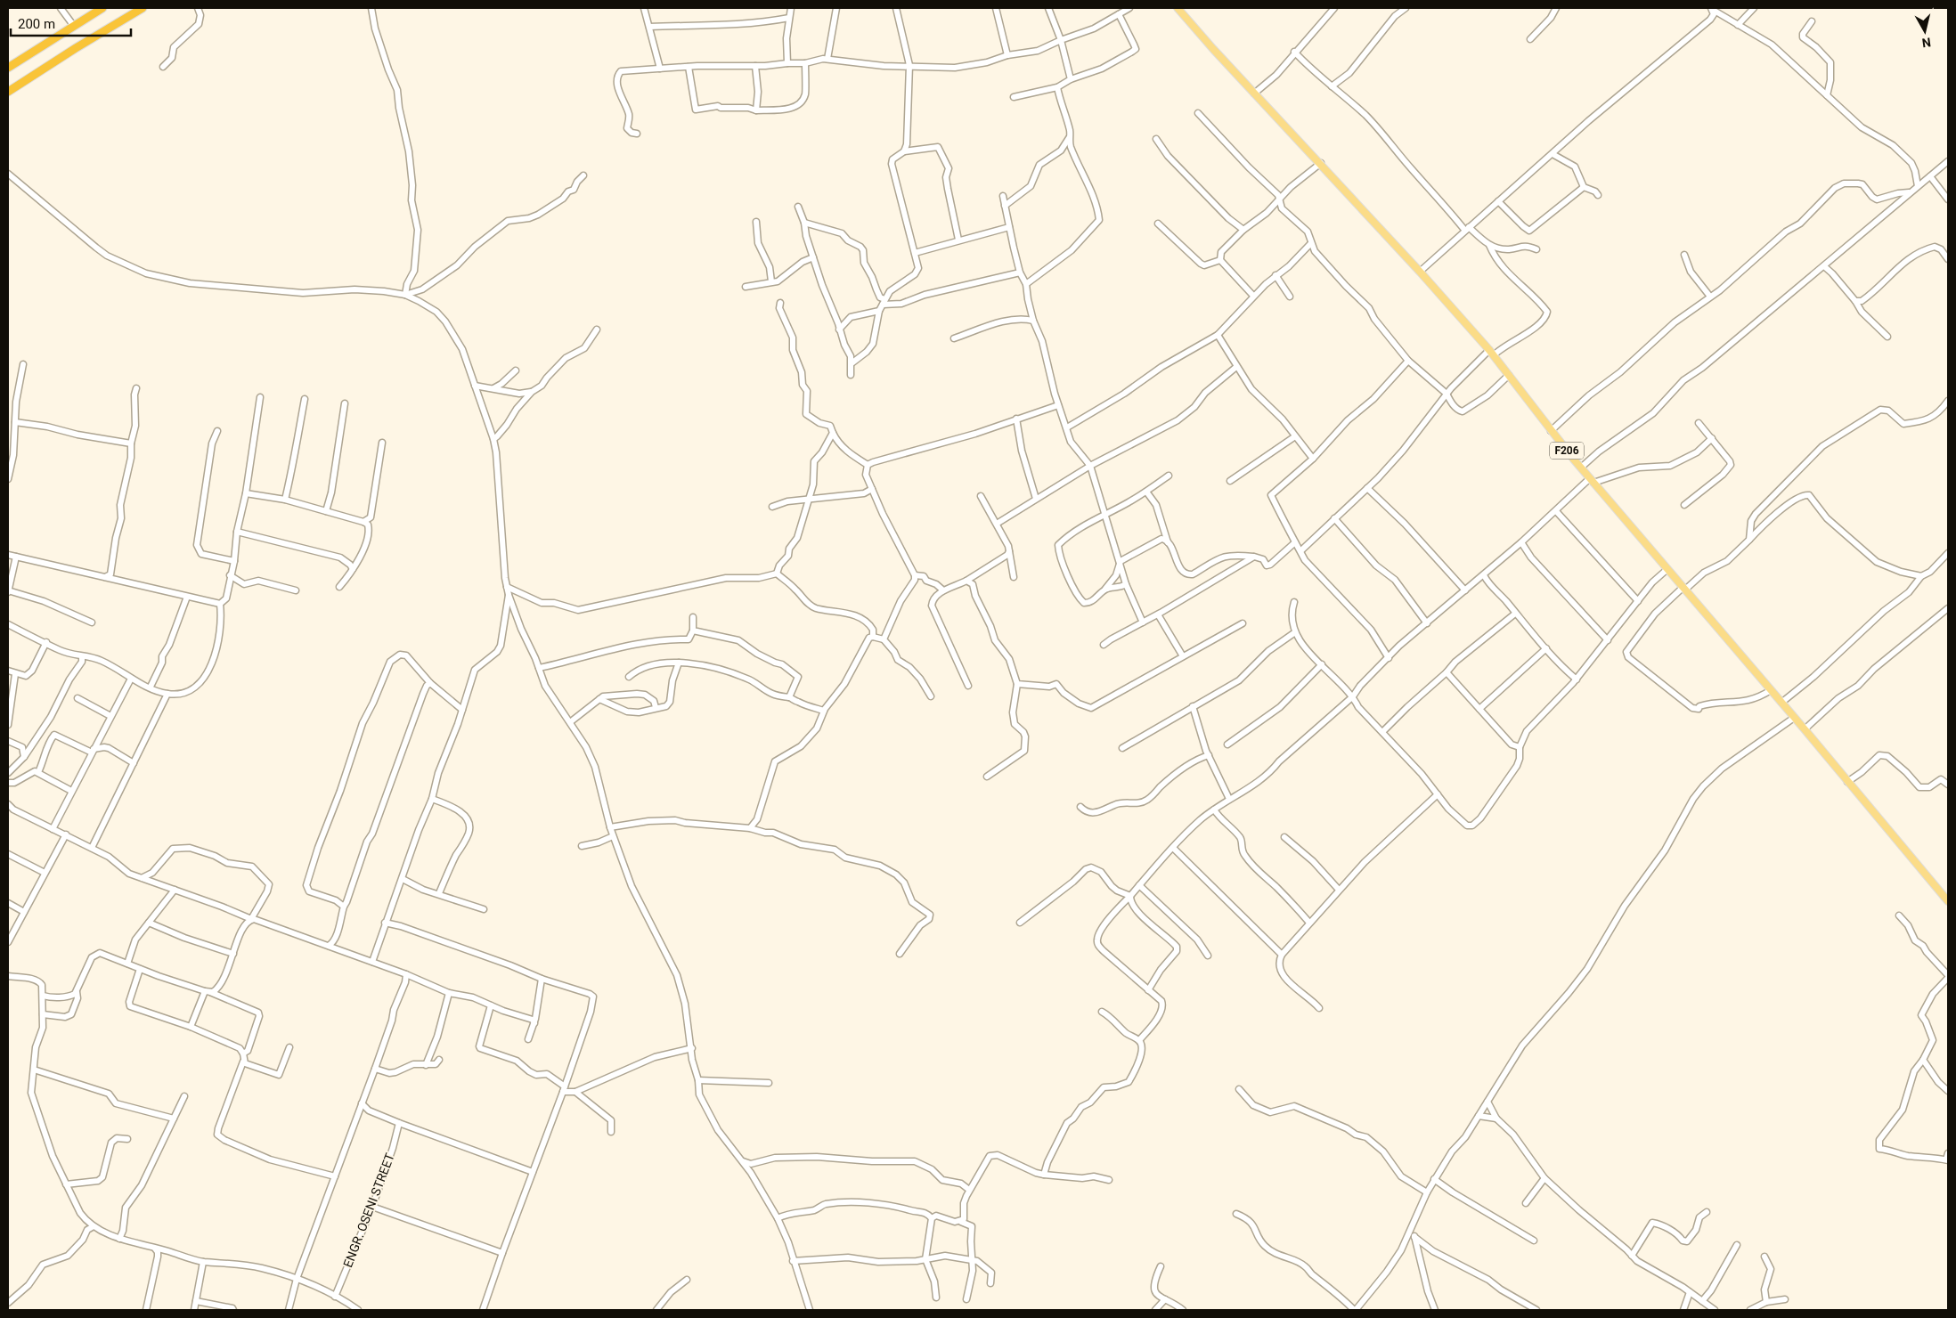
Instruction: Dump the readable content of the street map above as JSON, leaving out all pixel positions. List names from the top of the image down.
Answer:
{
  "streets": {
    "main road": ["F206"],
    "street": ["ENGR. OSENI STREET"]
  },
  "scale_bar": "200 m",
  "north": "bottom"
}
